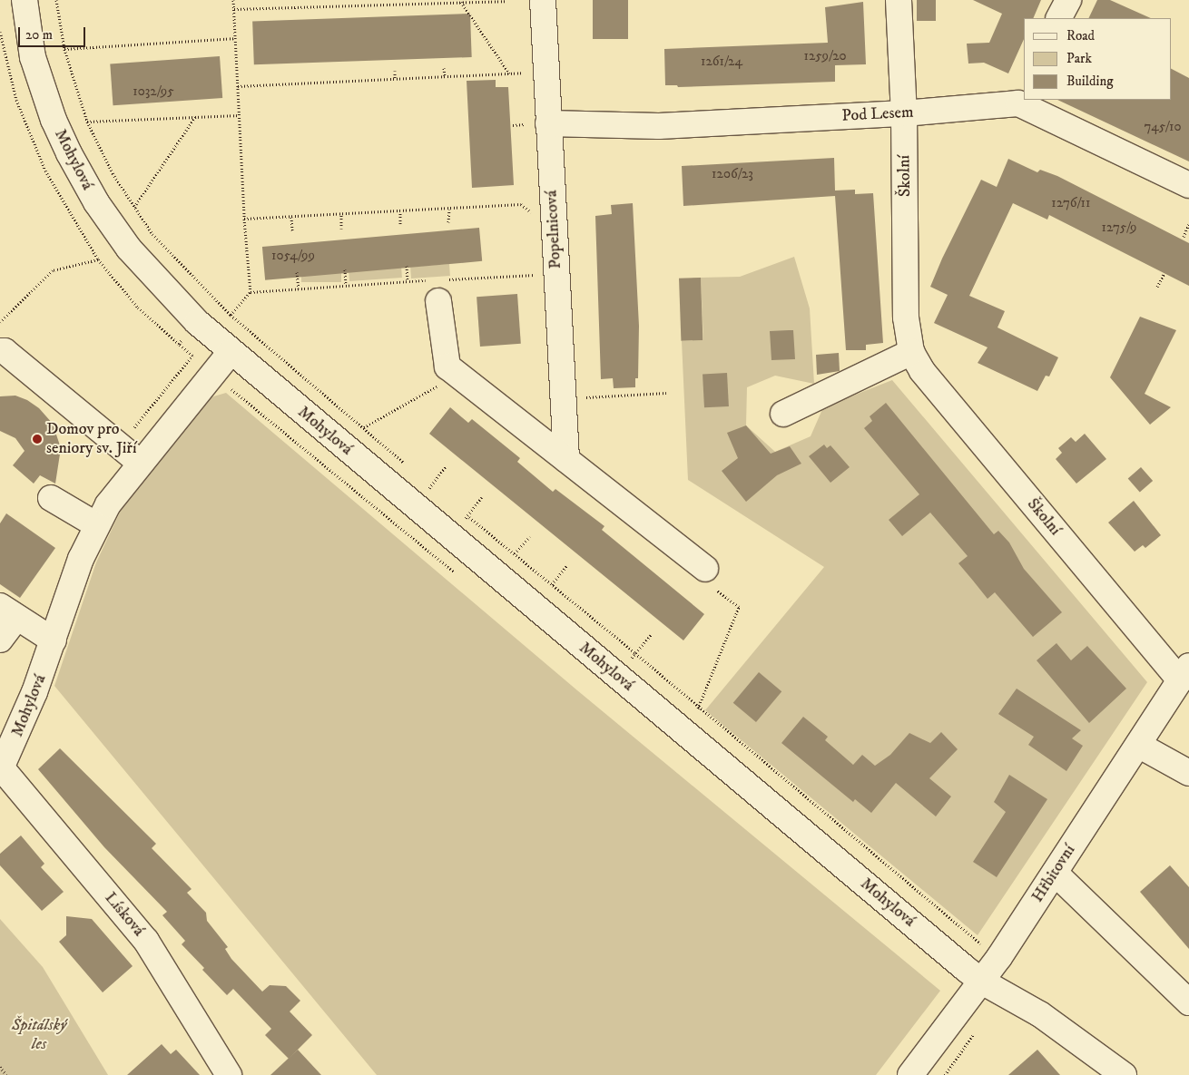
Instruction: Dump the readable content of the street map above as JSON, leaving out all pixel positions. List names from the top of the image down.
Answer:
{
  "streets": {
    "street": [
      "Pod Lesem",
      "Mohylová",
      "Školní",
      "Popelnicová",
      "Hřbitovní",
      "Lísková"
    ]
  },
  "crossings": [
    ["Pod Lesem", "Školní"],
    ["Pod Lesem", "Popelnicová"],
    ["Mohylová", "Hřbitovní"],
    ["Mohylová", "Lísková"],
    ["Školní", "Hřbitovní"]
  ],
  "parks": ["Špitálský les"],
  "places": ["Domov pro seniory sv. Jiří"],
  "house_numbers": [
    "1259/20",
    "1261/24",
    "1032/95",
    "745/10",
    "1206/23",
    "1276/11",
    "1275/9",
    "1054/99"
  ],
  "legend": ["Road", "Park", "Building"],
  "scale_bar": "20 m"
}
